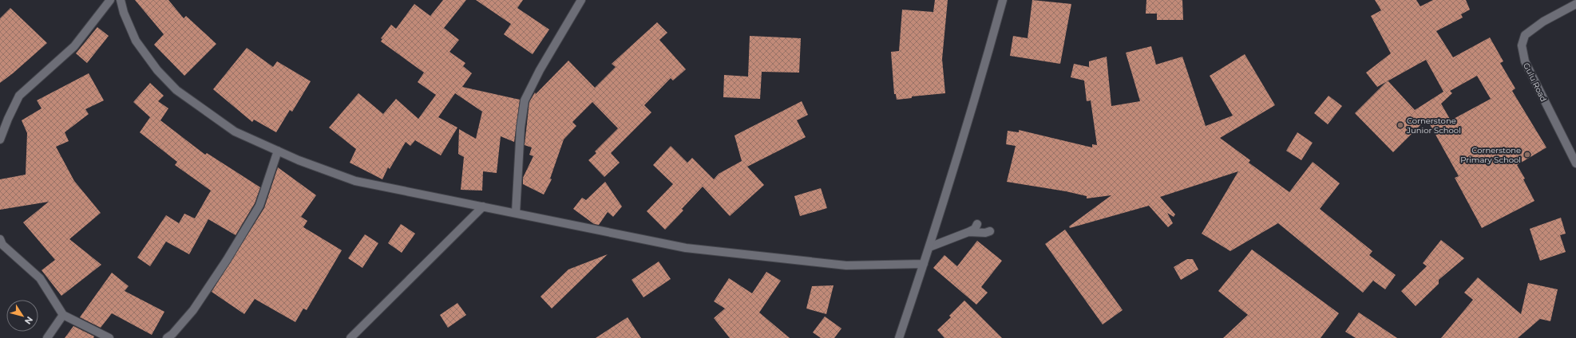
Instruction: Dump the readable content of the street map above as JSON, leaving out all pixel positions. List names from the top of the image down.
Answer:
{
  "streets": {
    "street": ["Gulu Road"]
  },
  "places": ["Cornerstone Junior School", "Cornerstone Primary School"],
  "north": "bottom right"
}
